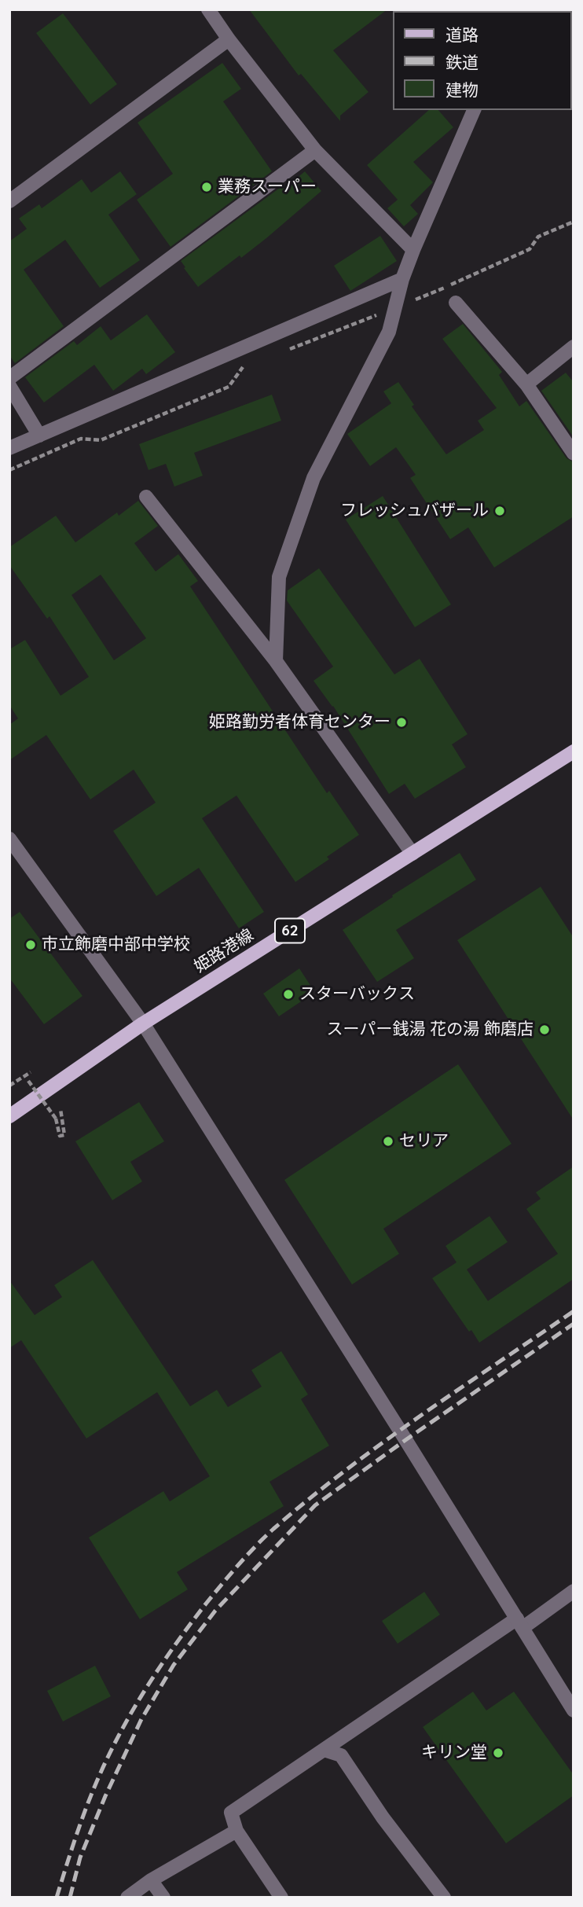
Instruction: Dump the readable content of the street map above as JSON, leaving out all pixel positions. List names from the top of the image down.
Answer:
{
  "streets": {
    "main road": ["62", "姫路港線"]
  },
  "places": [
    "業務スーパー",
    "フレッシュバザール",
    "姫路勤労者体育センター",
    "市立飾磨中部中学校",
    "スターバックス",
    "スーパー銭湯 花の湯 飾磨店",
    "セリア",
    "キリン堂"
  ],
  "legend": ["道路", "鉄道", "建物"]
}
